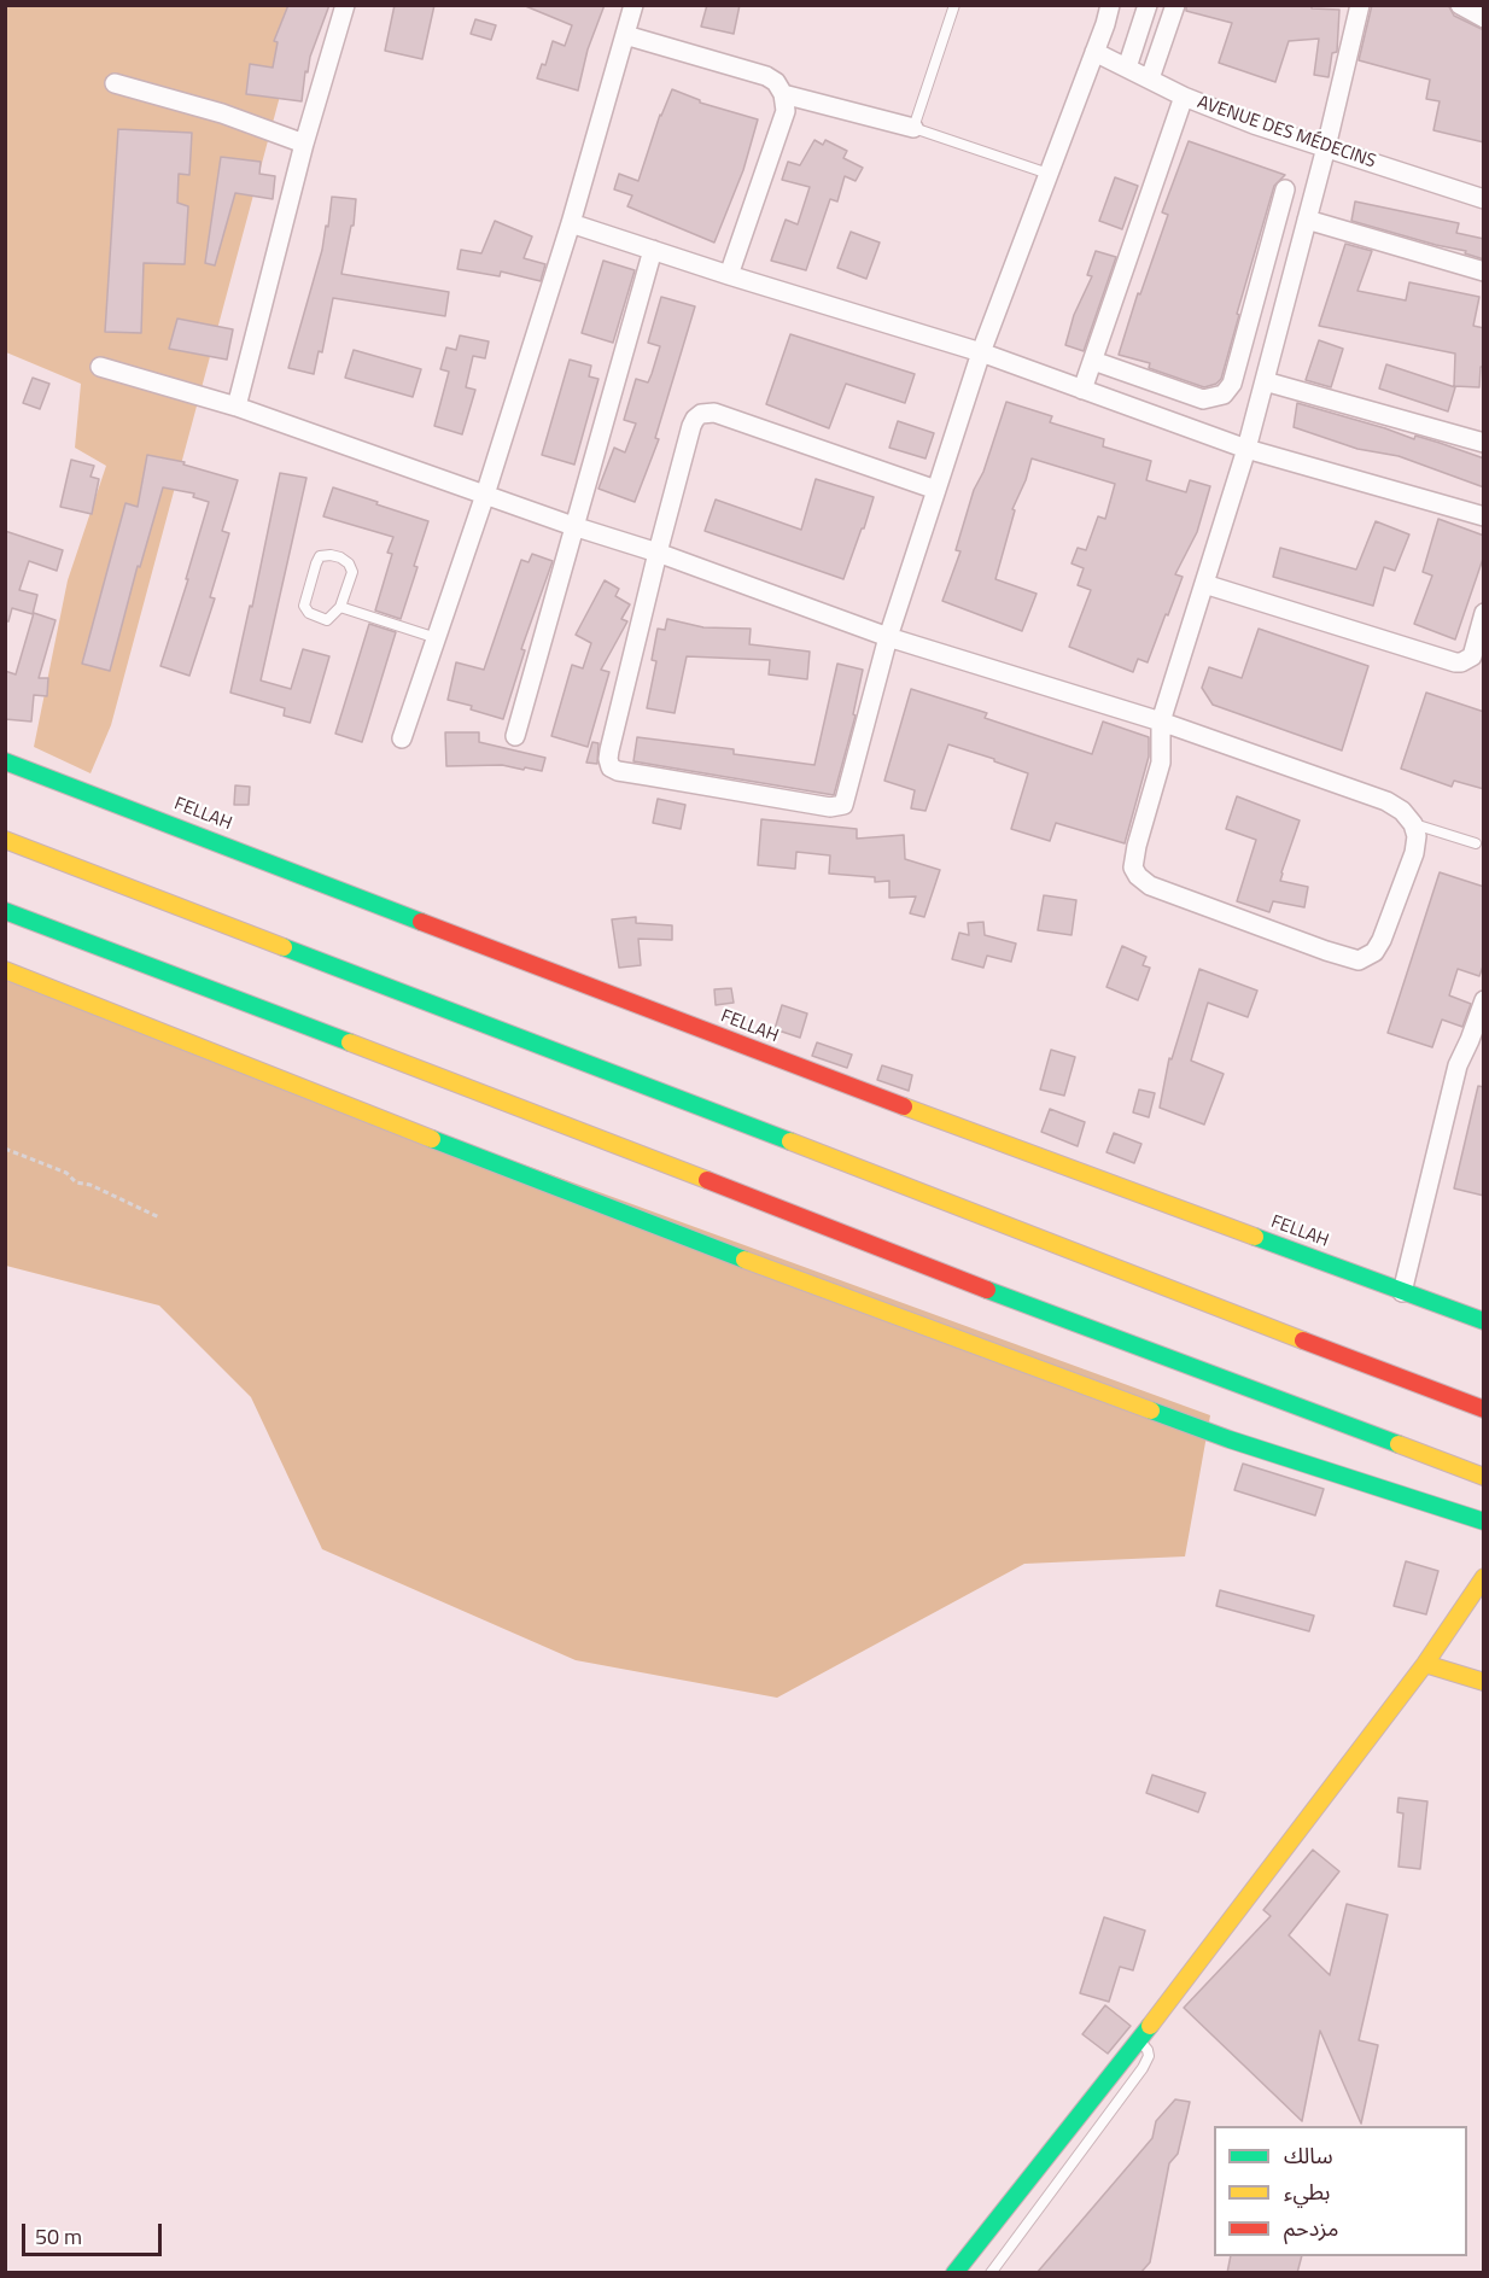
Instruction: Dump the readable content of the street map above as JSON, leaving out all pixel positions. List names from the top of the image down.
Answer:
{
  "streets": {
    "main road": ["FELLAH"],
    "street": ["AVENUE DES MÉDECINS"]
  },
  "legend": ["سالك", "بطيء", "مزدحم"],
  "scale_bar": "50 m"
}
